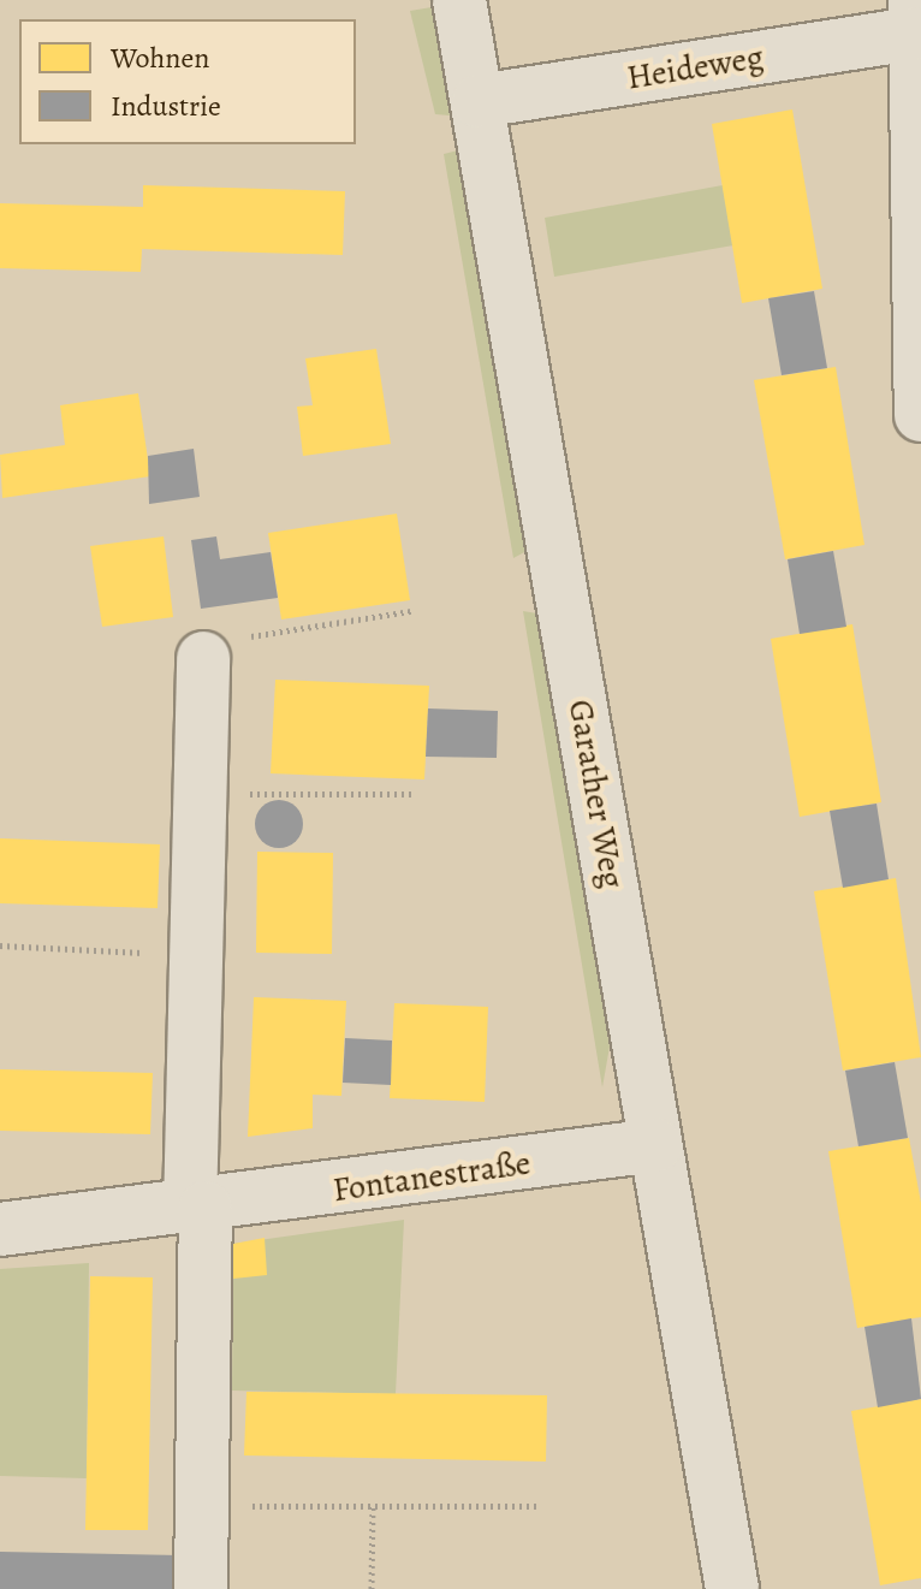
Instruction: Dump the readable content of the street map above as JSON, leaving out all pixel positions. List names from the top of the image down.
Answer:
{
  "streets": {
    "street": ["Heideweg", "Garather Weg", "Fontanestraße"]
  },
  "crossings": [
    ["Heideweg", "Garather Weg"],
    ["Garather Weg", "Fontanestraße"]
  ],
  "legend": ["Wohnen", "Industrie"]
}
